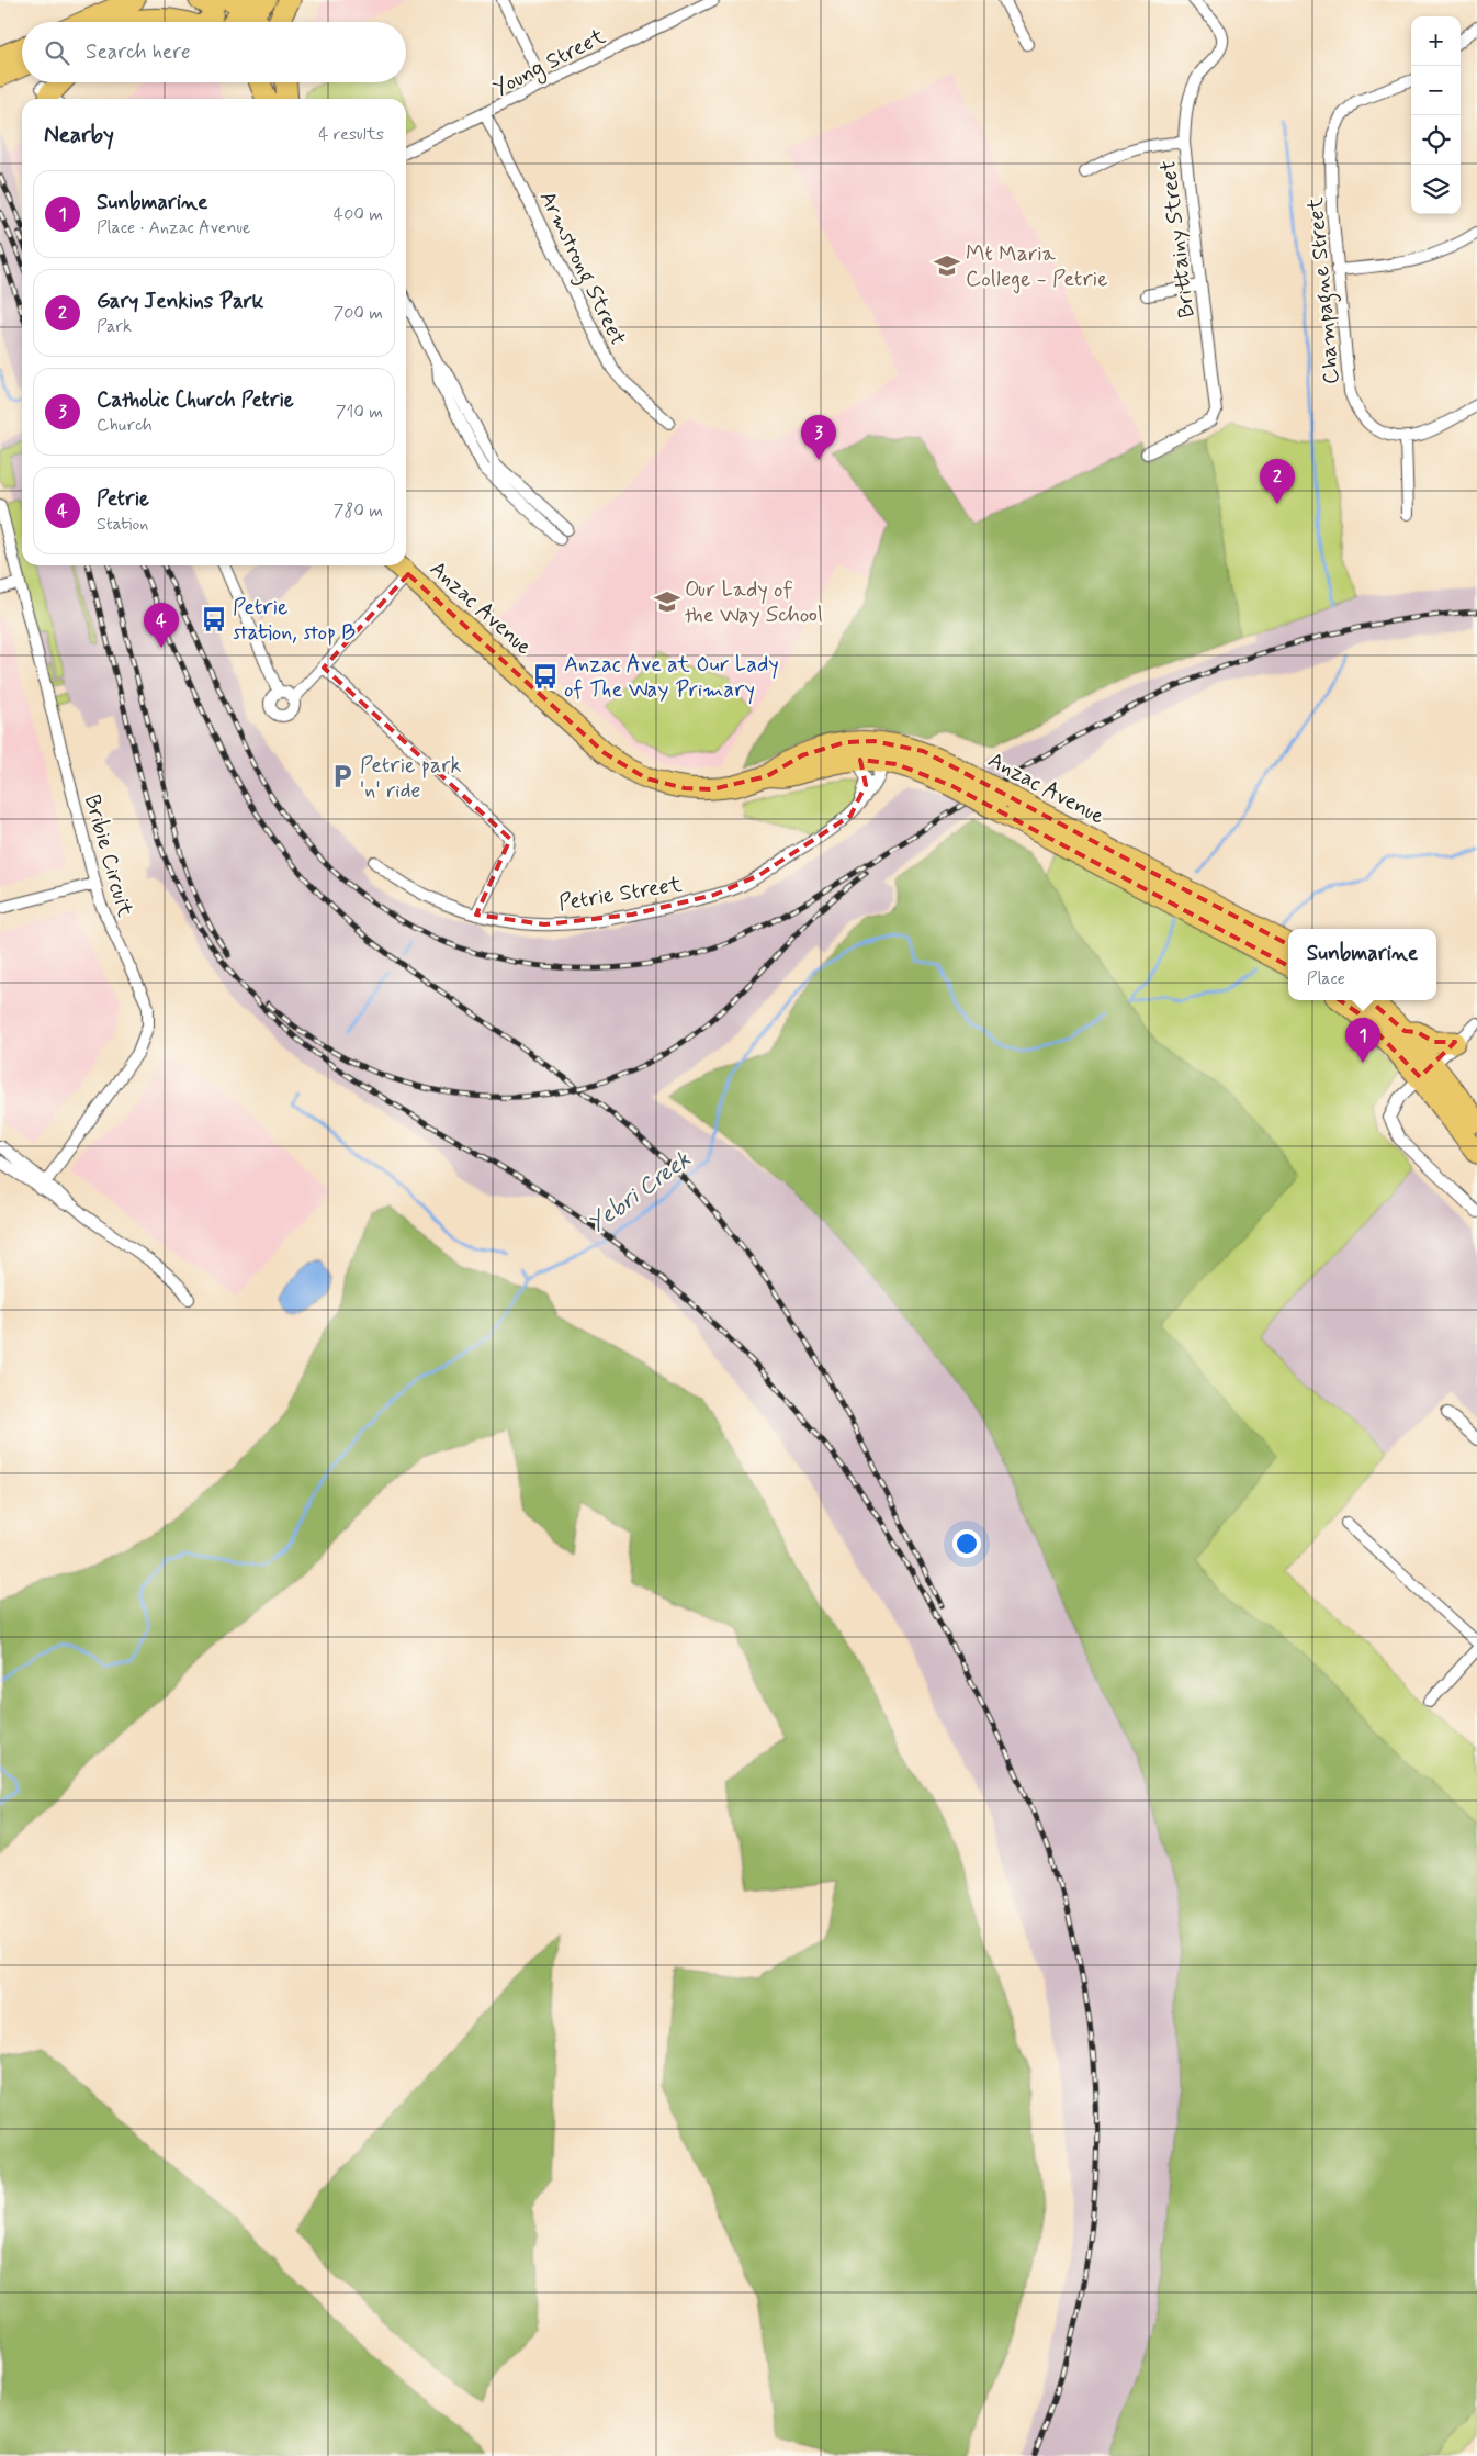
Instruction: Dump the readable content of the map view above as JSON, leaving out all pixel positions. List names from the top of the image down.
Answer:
{
  "streets": {
    "highway": ["Anzac Avenue"],
    "street": [
      "Young Street",
      "Brittainy Street",
      "Armstrong Street",
      "Champagne Street",
      "Bribie Circuit",
      "Petrie Street"
    ]
  },
  "crossings": [
    ["Young Street", "Armstrong Street"],
    ["Anzac Avenue", "Petrie Street"]
  ],
  "water": ["Yebri Creek"],
  "places": {
    "school or university": ["Mt Maria College - Petrie", "Our Lady of the Way School"],
    "bus stop": ["Petrie station, stop B", "Anzac Ave at Our Lady of The Way Primary"],
    "parking": ["Petrie park 'n' ride"]
  },
  "page": {
    "map_buttons": ["+", "−"],
    "search": "Search here",
    "heading": ["Nearby", "4 results"],
    "list": [
      {
        "mark": "1",
        "name": "Sunbmarine",
        "note": "Place · Anzac Avenue",
        "value": "400 m"
      },
      {
        "mark": "2",
        "name": "Gary Jenkins Park",
        "note": "Park",
        "value": "700 m"
      },
      {
        "mark": "3",
        "name": "Catholic Church Petrie",
        "note": "Church",
        "value": "710 m"
      },
      {
        "mark": "4",
        "name": "Petrie",
        "note": "Station",
        "value": "780 m"
      }
    ],
    "pins": [
      "3",
      "2",
      "4",
      "1"
    ],
    "popup": ["Sunbmarine", "Place"]
  }
}
